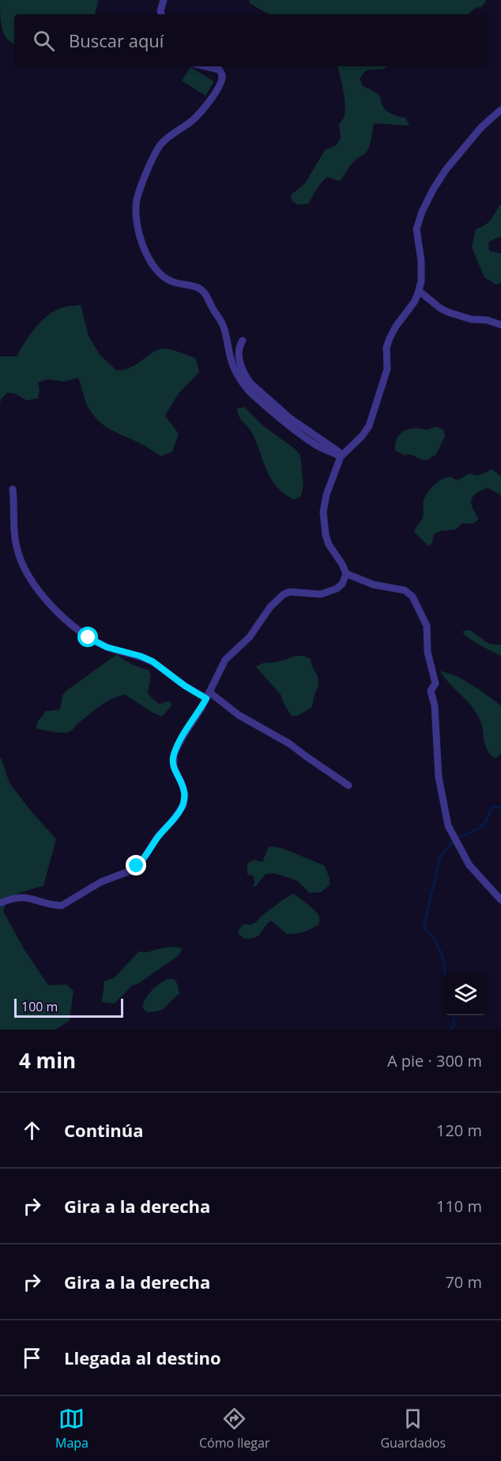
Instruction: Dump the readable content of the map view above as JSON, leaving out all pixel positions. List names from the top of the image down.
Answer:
{
  "scale_bar": "100 m",
  "page": {
    "search": "Buscar aquí",
    "scale": "100 m",
    "heading": ["4 min", "A pie · 300 m"],
    "list": [
      ["Continúa", "120 m"],
      ["Gira a la derecha", "110 m"],
      ["Gira a la derecha", "70 m"],
      "Llegada al destino"
    ],
    "nav": ["Mapa", "Cómo llegar", "Guardados"]
  }
}
